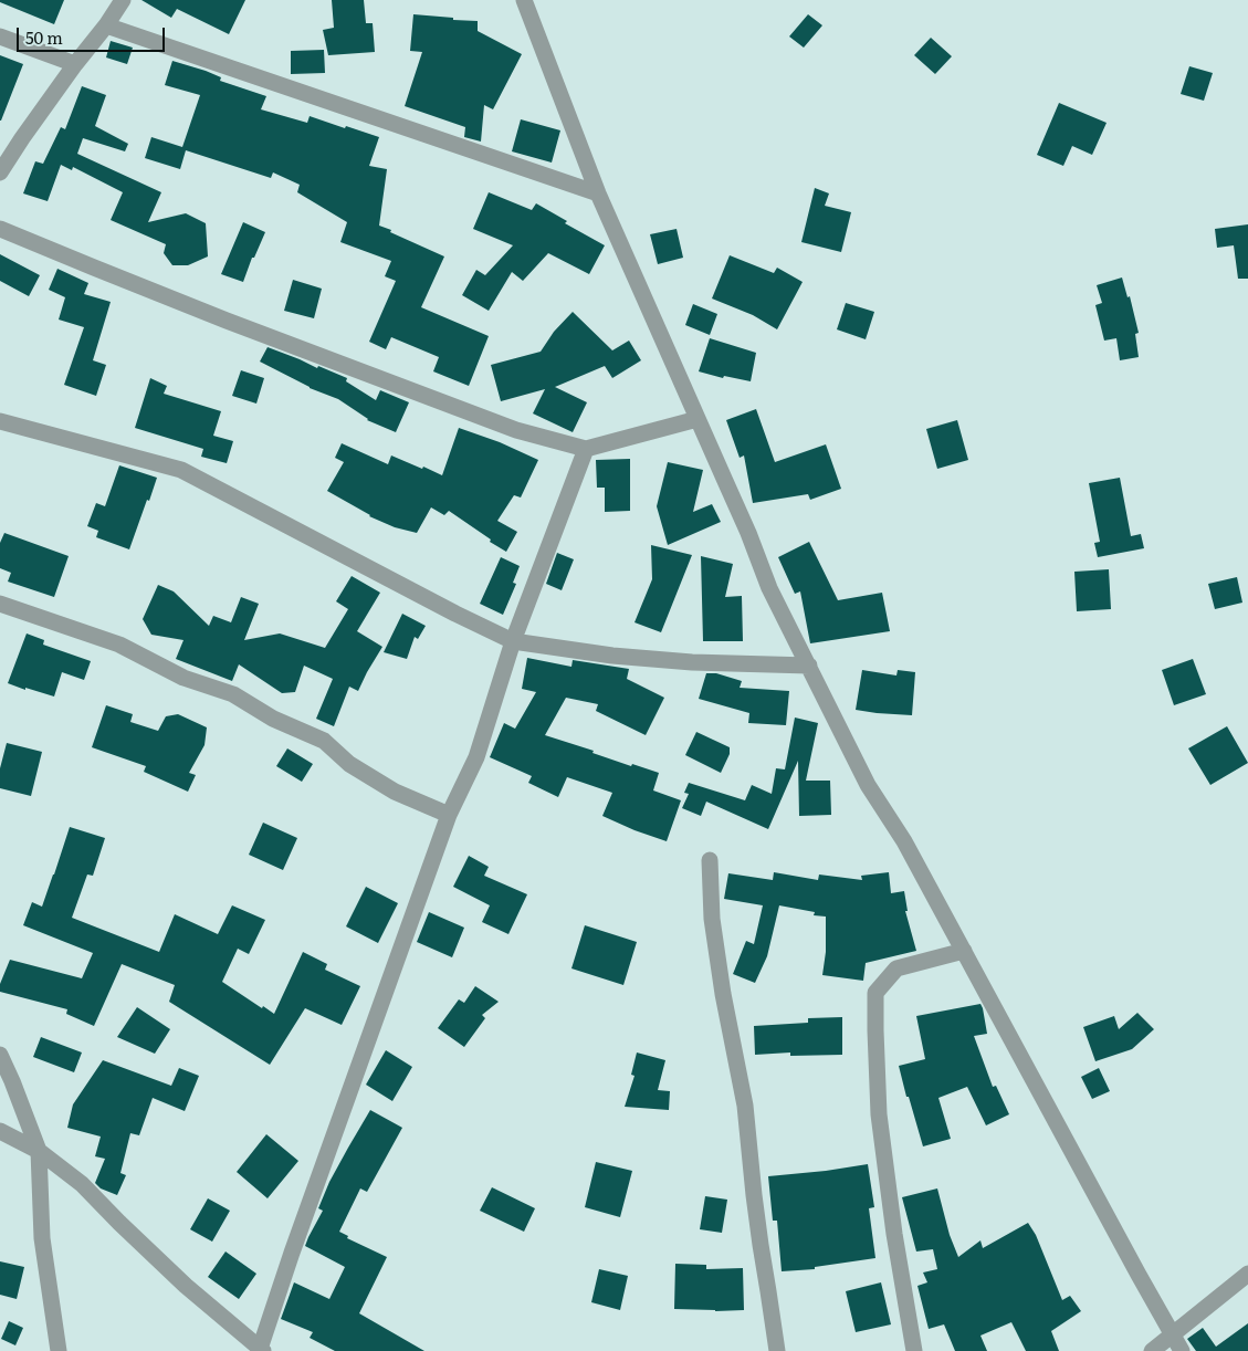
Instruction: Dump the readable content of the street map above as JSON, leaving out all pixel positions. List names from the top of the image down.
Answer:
{
  "scale_bar": "50 m"
}
